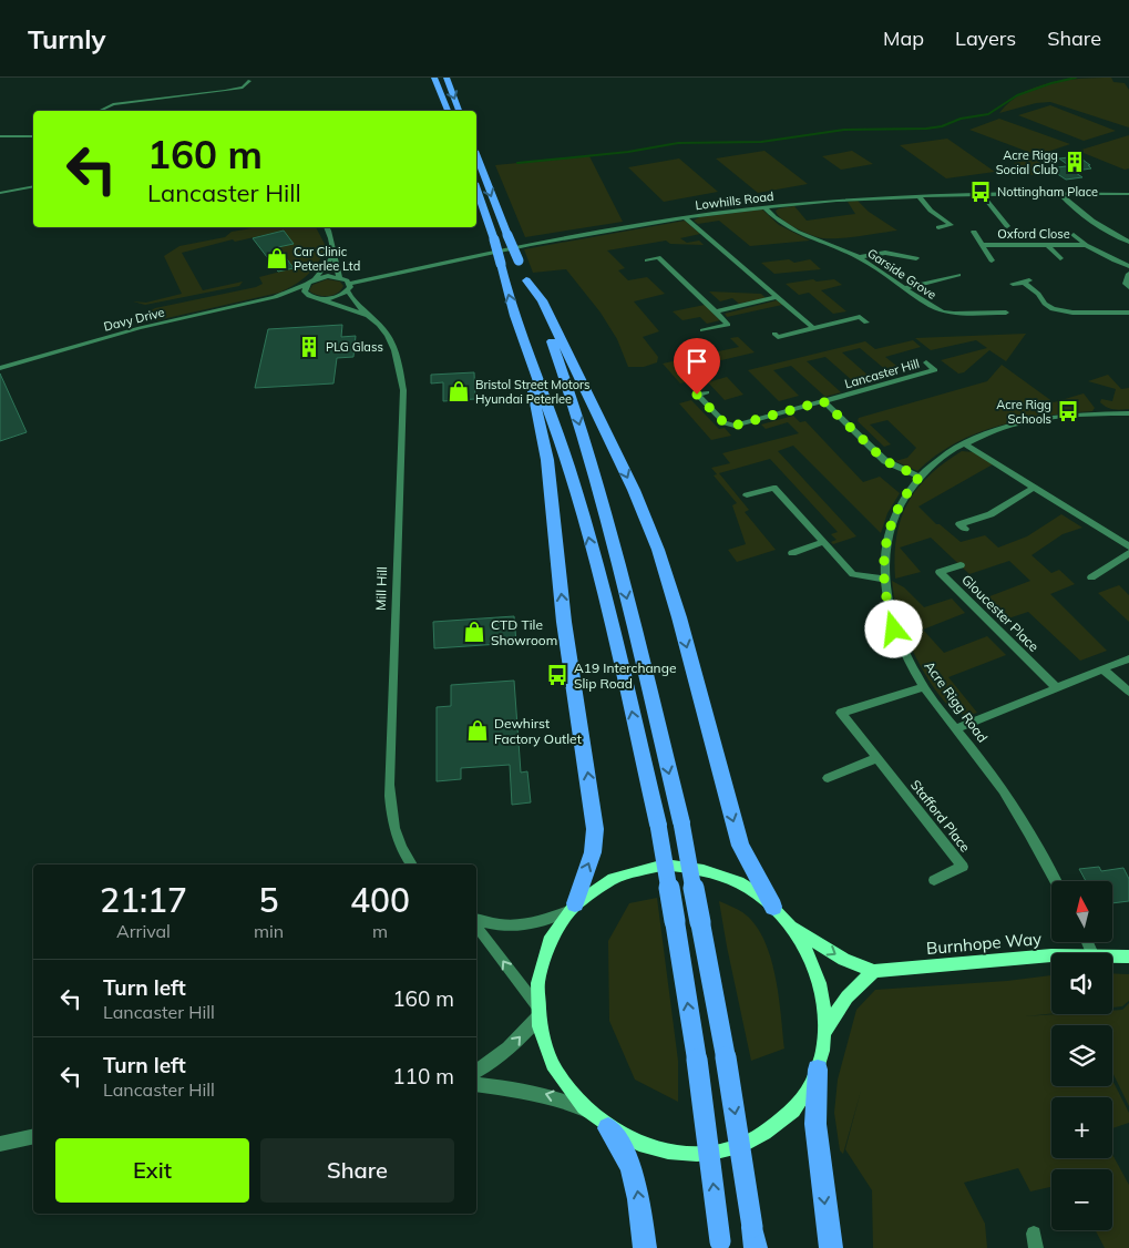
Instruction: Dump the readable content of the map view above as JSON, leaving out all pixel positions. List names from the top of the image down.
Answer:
{
  "streets": {
    "main road": ["Burnhope Way"],
    "street": [
      "Lowhills Road",
      "Oxford Close",
      "Garside Grove",
      "Davy Drive",
      "Lancaster Hill",
      "Mill Hill",
      "Gloucester Place",
      "Acre Rigg Road",
      "Stafford Place"
    ]
  },
  "crossings": [
    ["Lowhills Road", "Garside Grove"],
    ["Lowhills Road", "Mill Hill"],
    ["Acre Rigg Road", "Stafford Place"]
  ],
  "places": {
    "building": ["Acre Rigg Social Club", "PLG Glass"],
    "bus stop": ["Nottingham Place", "Acre Rigg Schools", "A19 Interchange Slip Road"],
    "shop": [
      "Car Clinic Peterlee Ltd",
      "Bristol Street Motors Hyundai Peterlee",
      "CTD Tile Showroom",
      "Dewhirst Factory Outlet"
    ]
  },
  "north": "top",
  "page": {
    "header": "Turnly",
    "nav": ["Map", "Layers", "Share"],
    "turn": ["160 m", "Lancaster Hill"],
    "eta": [
      "21:17",
      "Arrival",
      "5",
      "min",
      "400",
      "m"
    ],
    "map_buttons": ["+", "−"],
    "list": [
      {
        "name": "Turn left",
        "note": "Lancaster Hill",
        "value": "160 m"
      },
      {
        "name": "Turn left",
        "note": "Lancaster Hill",
        "value": "110 m"
      }
    ],
    "buttons": ["Exit", "Share"]
  }
}
